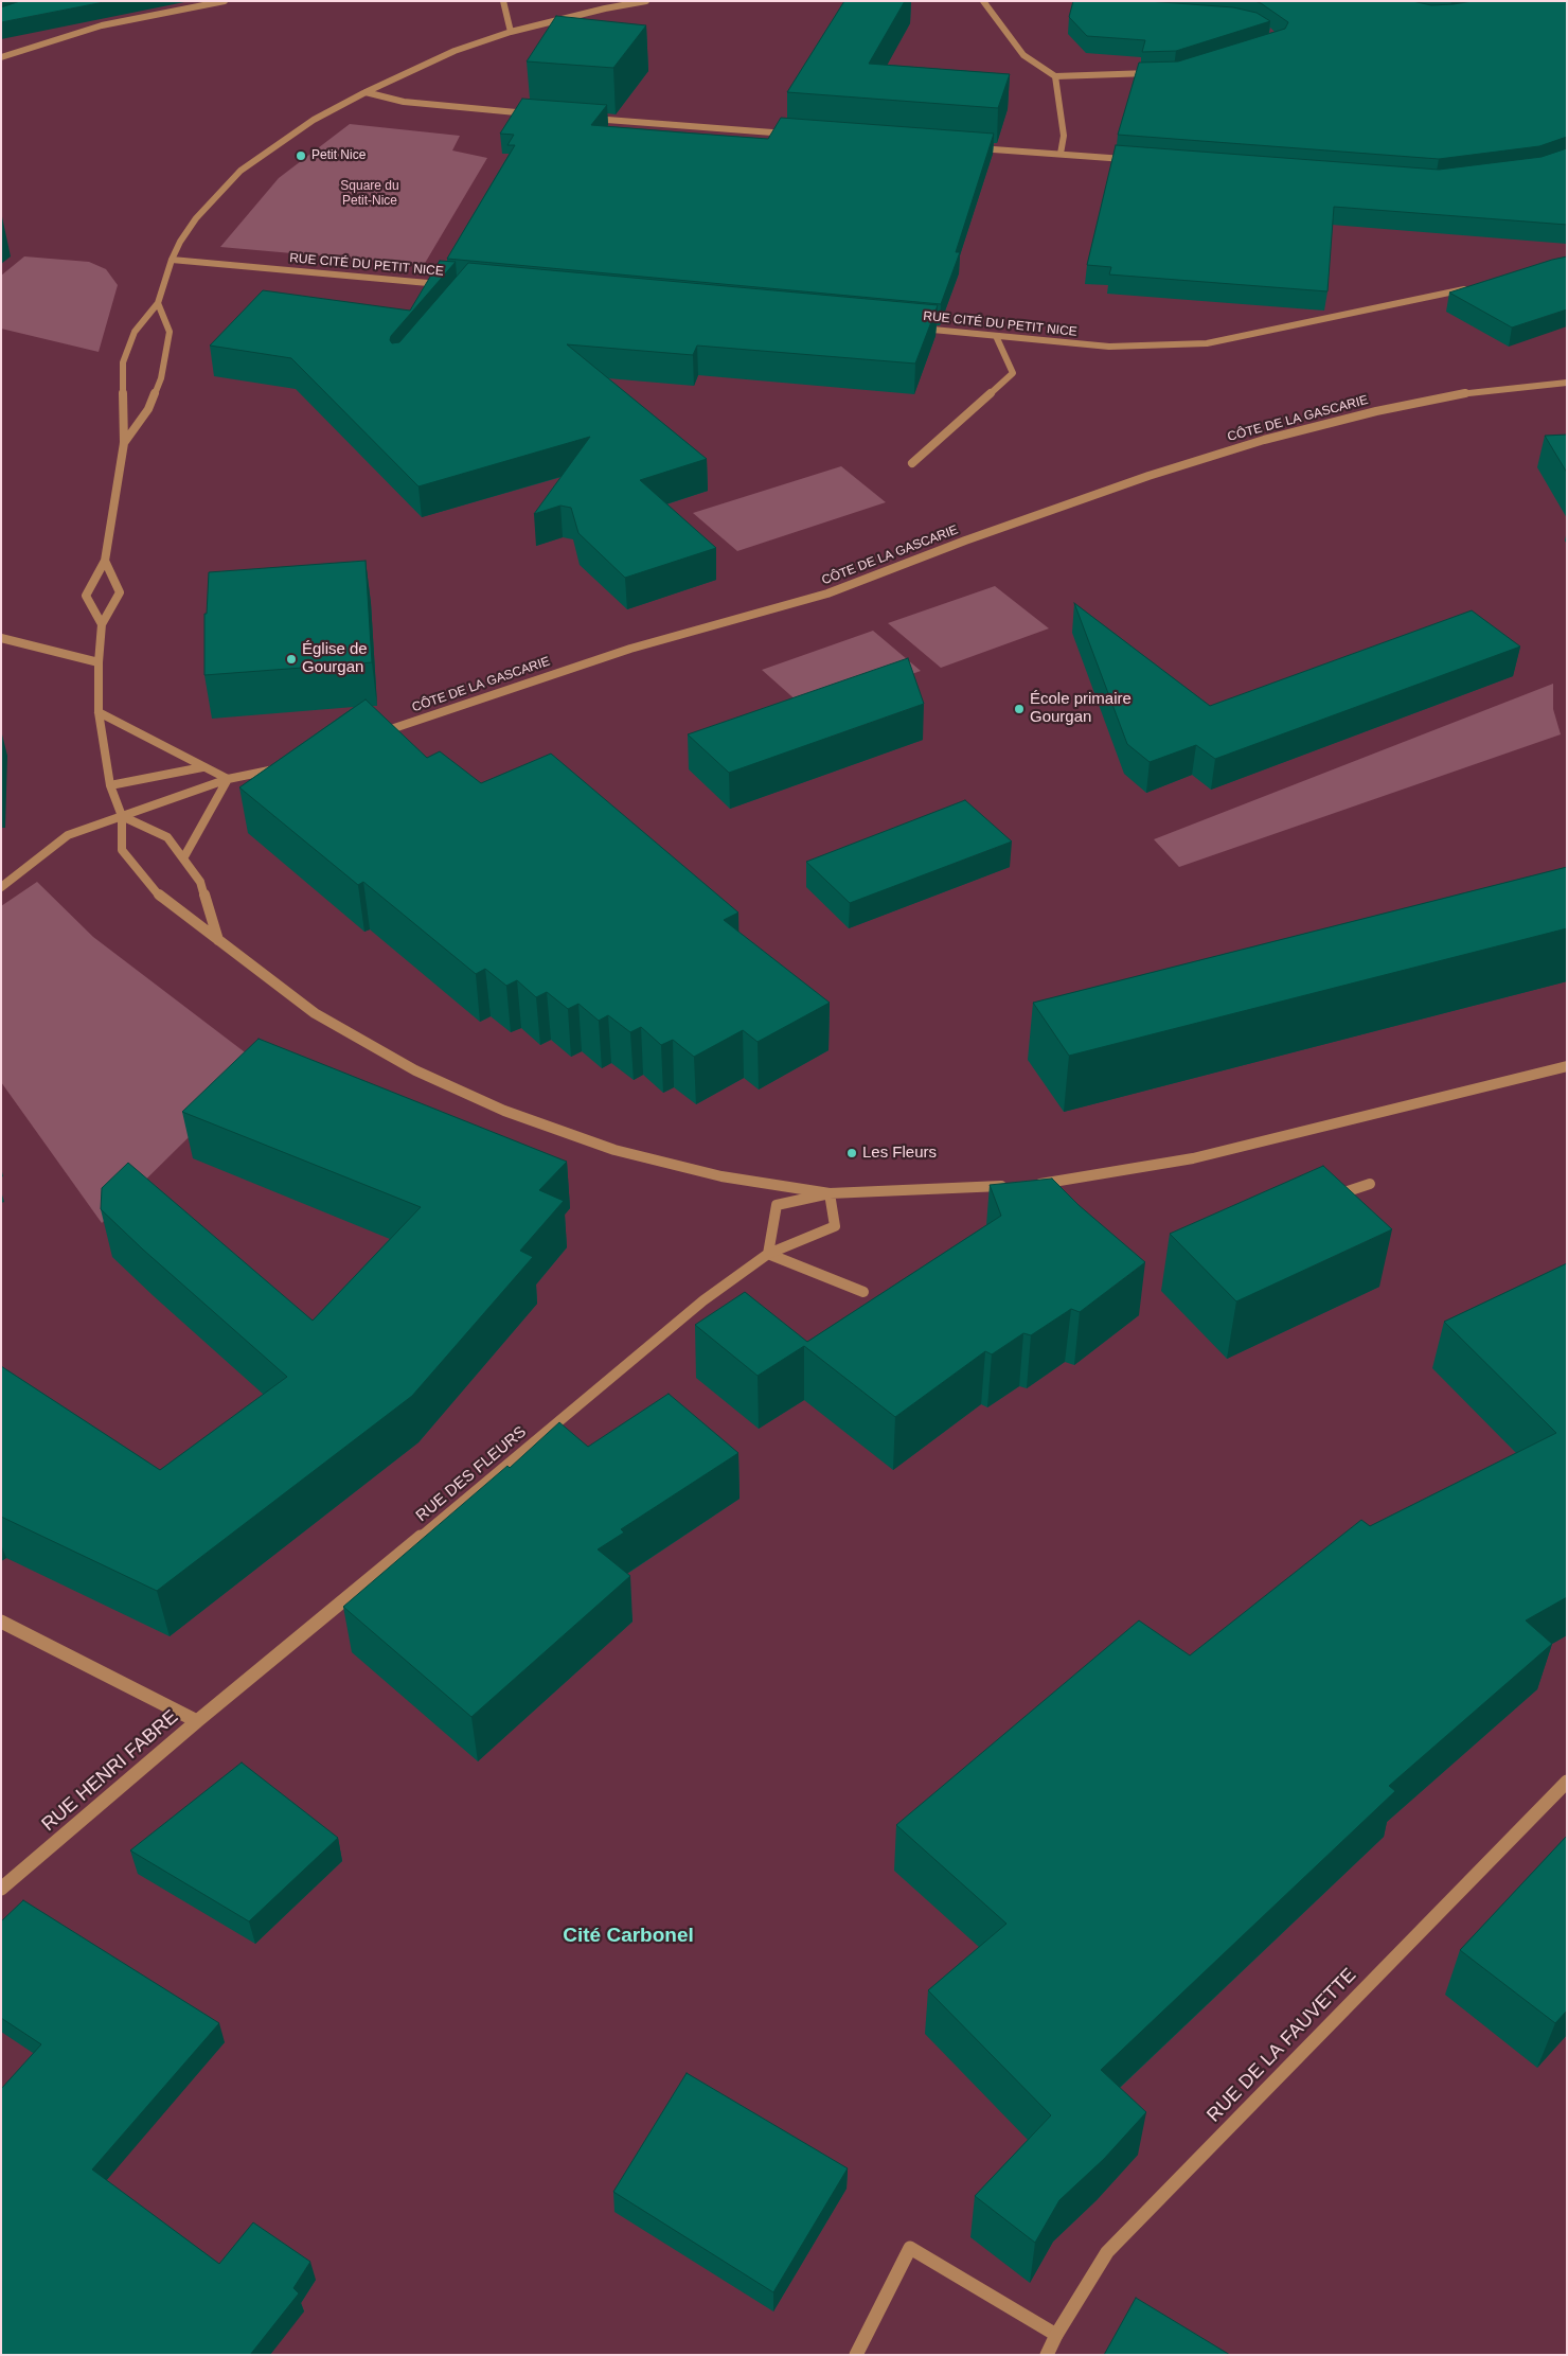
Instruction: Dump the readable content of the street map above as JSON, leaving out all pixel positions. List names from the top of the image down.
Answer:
{
  "streets": {
    "street": [
      "RUE CITÉ DU PETIT NICE",
      "CÔTE DE LA GASCARIE",
      "RUE DES FLEURS",
      "RUE HENRI FABRE",
      "RUE DE LA FAUVETTE"
    ]
  },
  "crossings": [
    ["RUE DES FLEURS", "RUE HENRI FABRE"]
  ],
  "districts": ["Cité Carbonel"],
  "parks": ["Square du Petit-Nice"],
  "places": [
    "Petit Nice",
    "Église de Gourgan",
    "École primaire Gourgan",
    "Les Fleurs"
  ]
}
